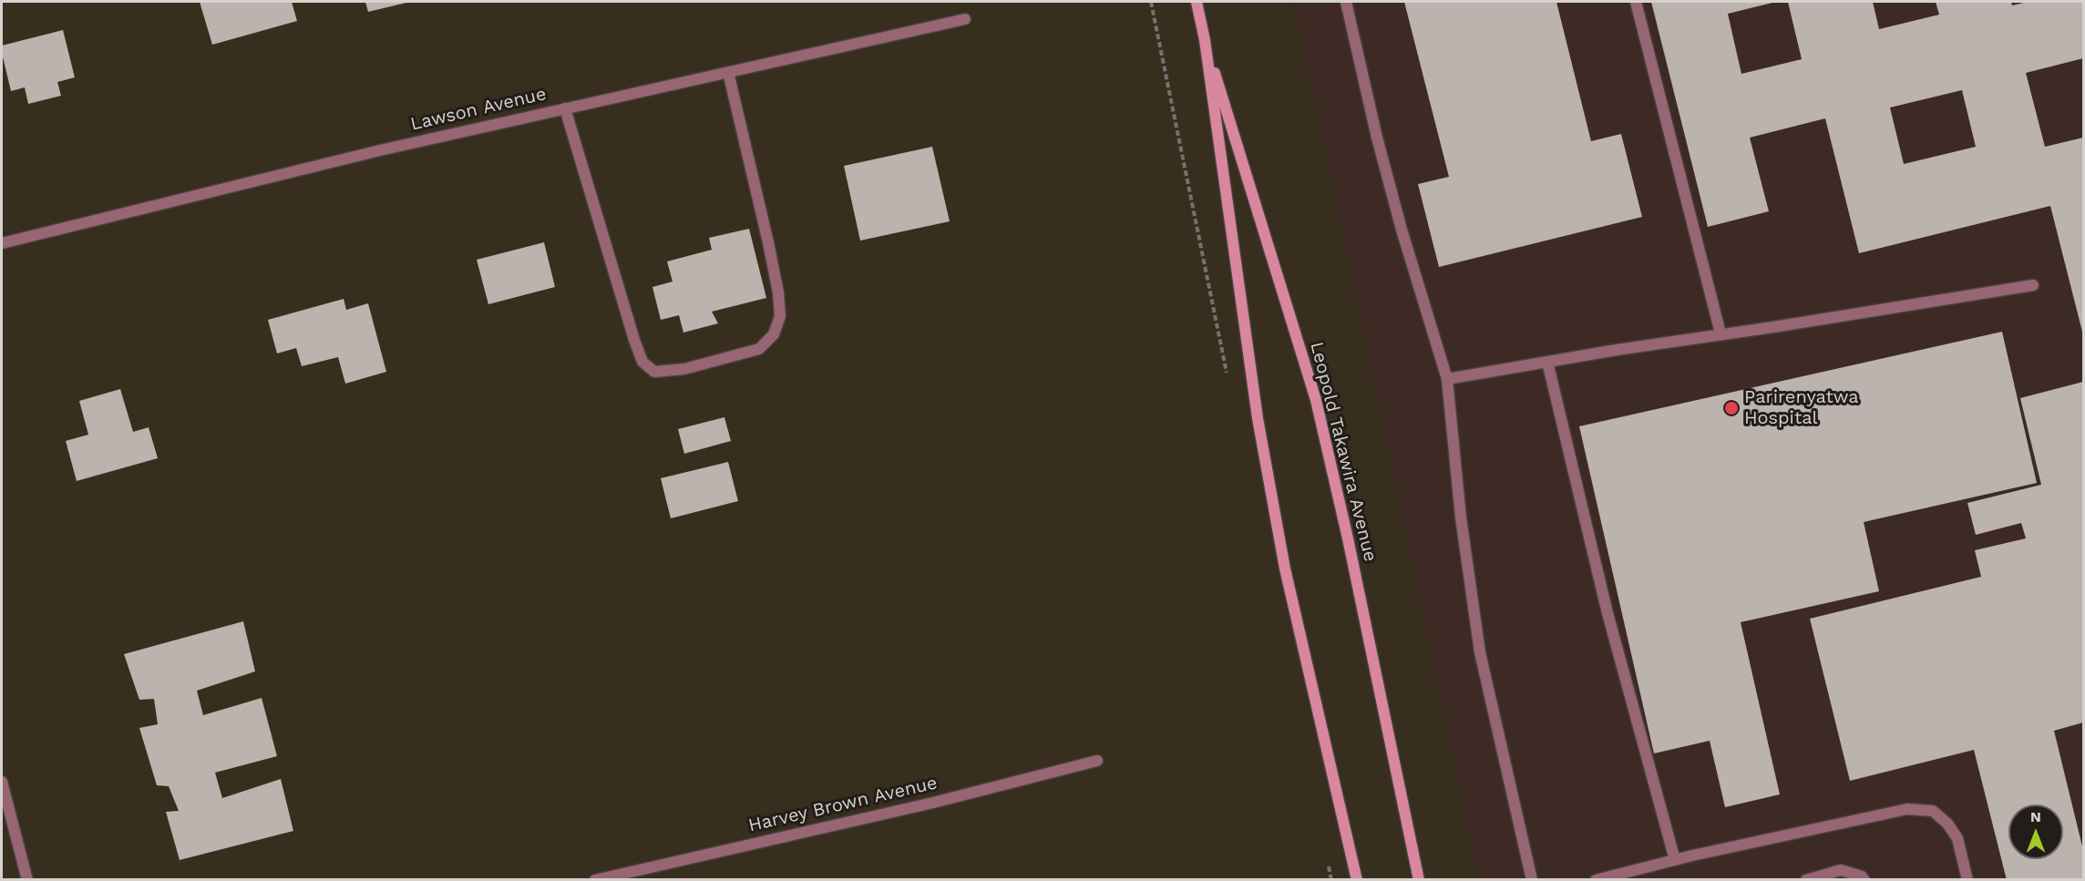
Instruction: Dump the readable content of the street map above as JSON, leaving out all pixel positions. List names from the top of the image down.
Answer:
{
  "streets": {
    "main road": ["Leopold Takawira Avenue"],
    "street": ["Lawson Avenue", "Harvey Brown Avenue"]
  },
  "places": ["Parirenyatwa Hospital"],
  "north": "top"
}
